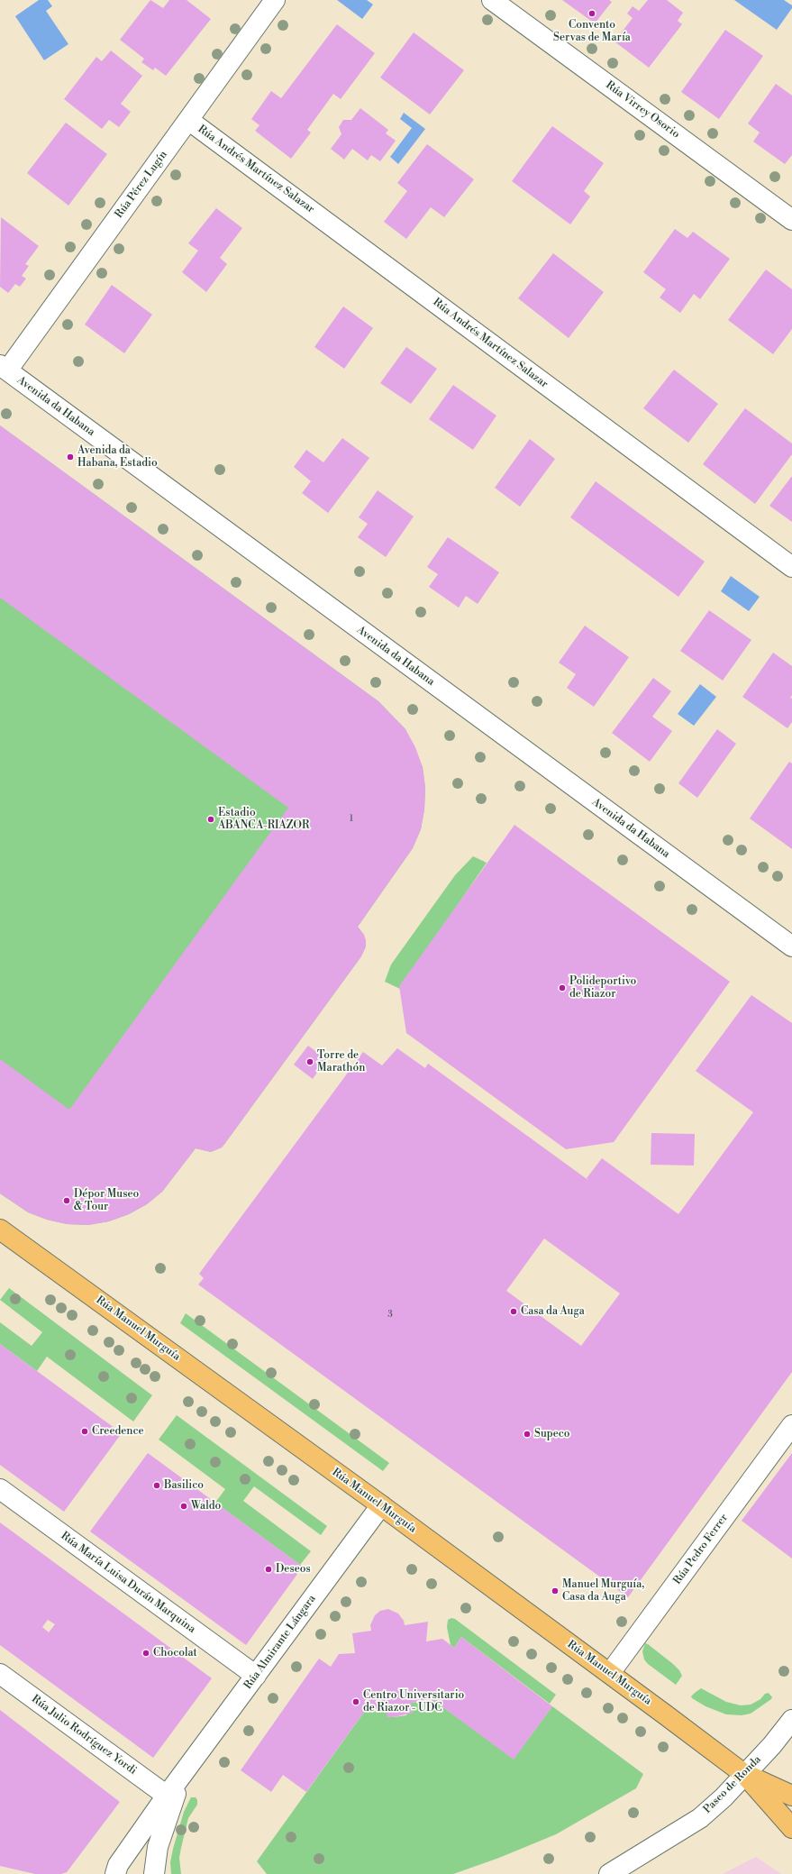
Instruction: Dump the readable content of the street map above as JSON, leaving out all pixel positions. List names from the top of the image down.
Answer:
{
  "streets": {
    "main road": ["Rúa Manuel Murguía"],
    "street": [
      "Rúa Virrey Osorio",
      "Rúa Andrés Martínez Salazar",
      "Rúa Pérez Lugín",
      "Avenida da Habana",
      "Rúa Pedro Ferrer",
      "Rúa María Luisa Durán Marquina",
      "Rúa Almirante Lángara",
      "Rúa Julio Rodríguez Yordi",
      "Paseo de Ronda"
    ]
  },
  "crossings": [
    ["Rúa Andrés Martínez Salazar", "Rúa Pérez Lugín"],
    ["Rúa Pérez Lugín", "Avenida da Habana"],
    ["Rúa Manuel Murguía", "Rúa Pedro Ferrer"],
    ["Rúa Manuel Murguía", "Rúa Almirante Lángara"],
    ["Rúa Manuel Murguía", "Paseo de Ronda"],
    ["Rúa María Luisa Durán Marquina", "Rúa Almirante Lángara"],
    ["Rúa Almirante Lángara", "Rúa Julio Rodríguez Yordi"]
  ],
  "places": [
    "Convento Servas de María",
    "Avenida da Habana, Estadio",
    "Estadio ABANCA-RIAZOR",
    "Polideportivo de Riazor",
    "Torre de Marathón",
    "Dépor Museo & Tour",
    "Casa da Auga",
    "Creedence",
    "Supeco",
    "Basilico",
    "Waldo",
    "Deseos",
    "Manuel Murguía, Casa da Auga",
    "Chocolat",
    "Centro Universitario de Riazor - UDC"
  ],
  "house_numbers": ["1", "3"]
}
